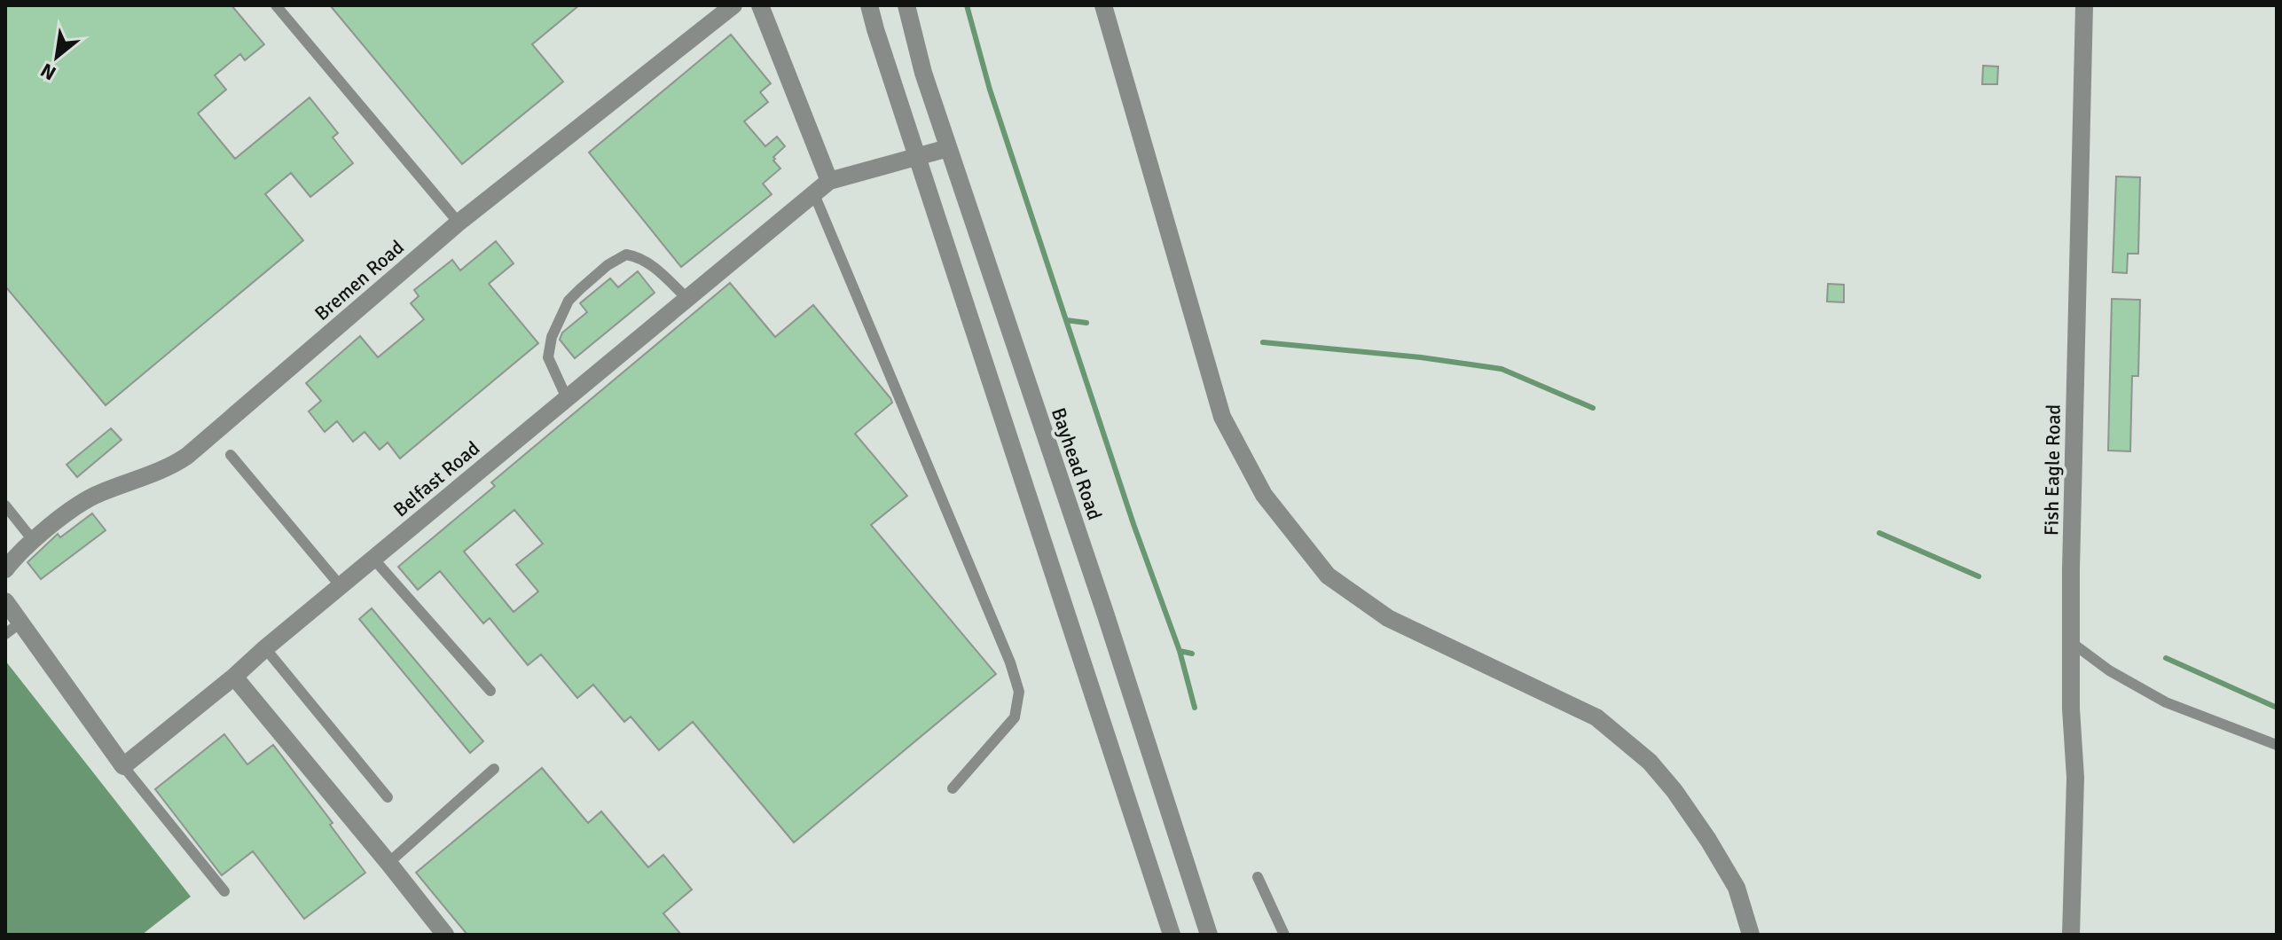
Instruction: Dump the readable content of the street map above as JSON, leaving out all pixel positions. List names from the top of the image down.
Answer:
{
  "streets": {
    "street": [
      "Bremen Road",
      "Bayhead Road",
      "Fish Eagle Road",
      "Belfast Road"
    ]
  },
  "crossings": [
    ["Bayhead Road", "Belfast Road"]
  ],
  "north": "bottom left"
}
